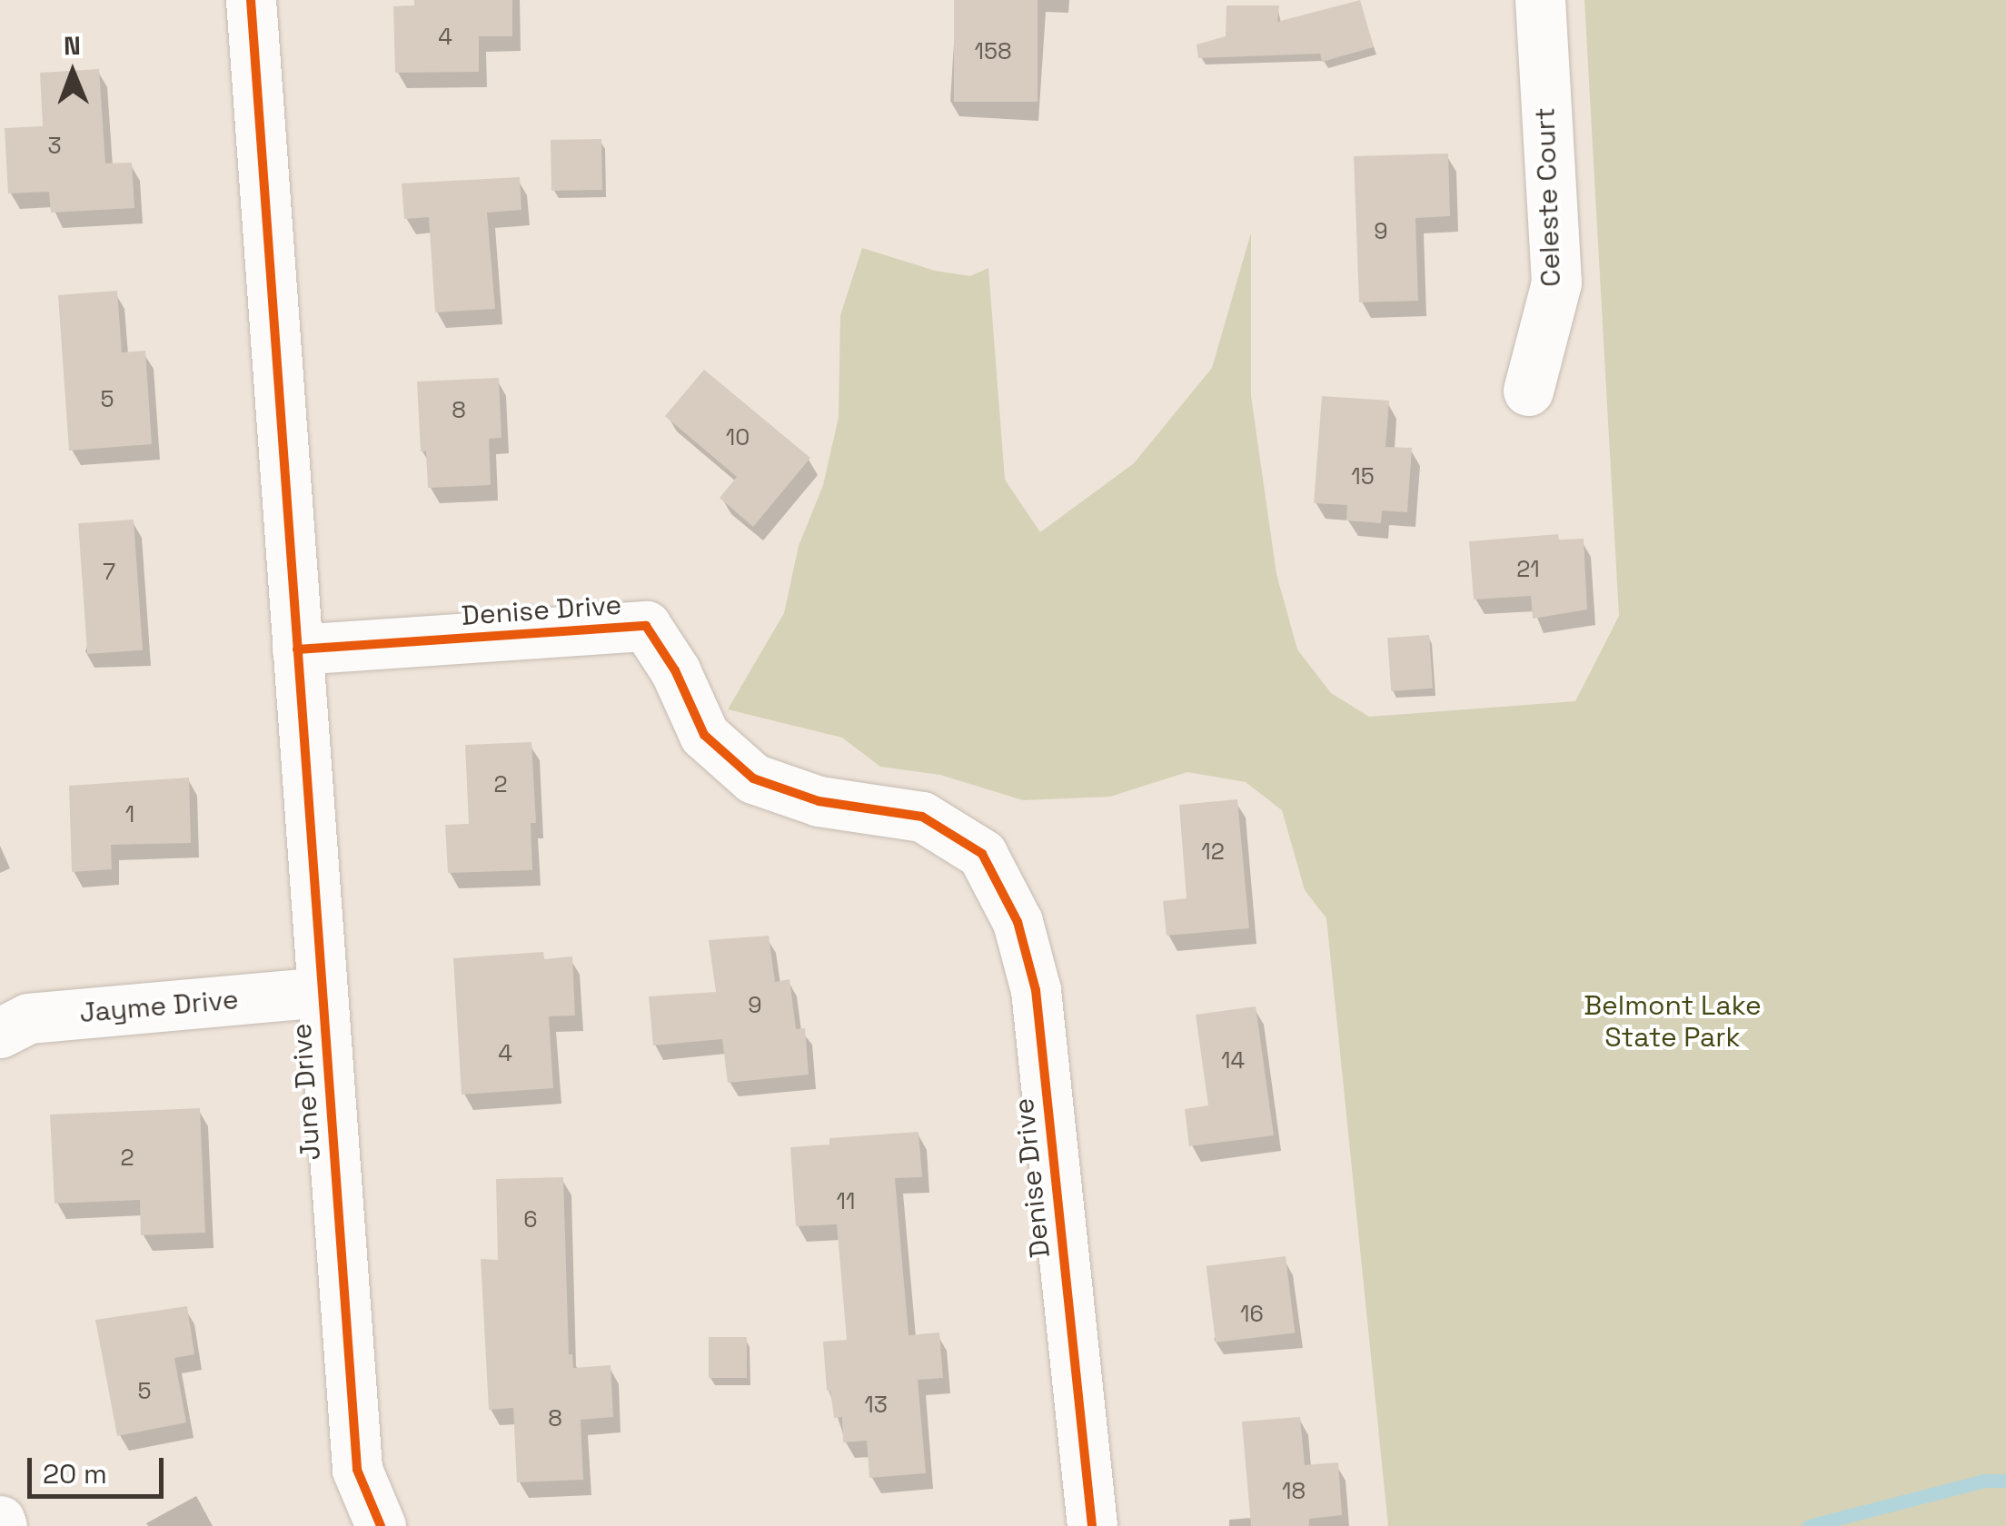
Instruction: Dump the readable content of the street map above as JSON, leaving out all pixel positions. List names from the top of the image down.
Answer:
{
  "streets": {
    "street": [
      "Celeste Court",
      "Denise Drive",
      "Jayme Drive",
      "June Drive"
    ]
  },
  "crossings": [
    ["Denise Drive", "June Drive"],
    ["Jayme Drive", "June Drive"]
  ],
  "parks": ["Belmont Lake State Park"],
  "house_numbers": [
    "4",
    "158",
    "3",
    "9",
    "5",
    "8",
    "10",
    "15",
    "21",
    "7",
    "2",
    "1",
    "12",
    "9",
    "4",
    "14",
    "2",
    "11",
    "6",
    "16",
    "5",
    "13",
    "8",
    "18"
  ],
  "scale_bar": "20 m",
  "north": "top"
}
